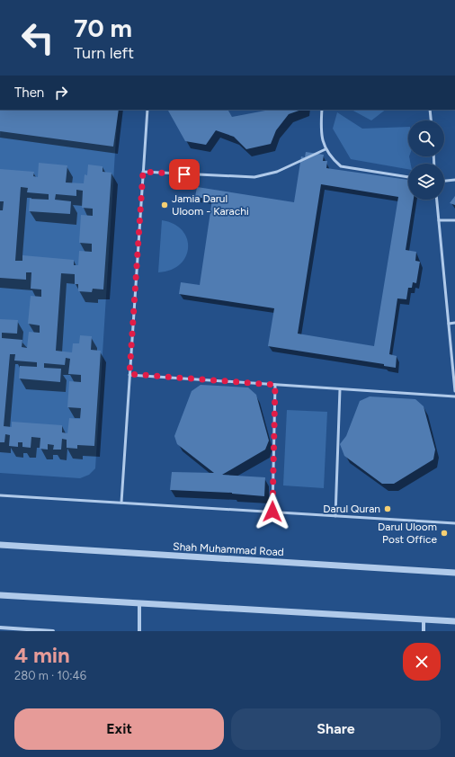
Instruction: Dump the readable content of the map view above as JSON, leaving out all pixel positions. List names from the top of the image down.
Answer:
{
  "streets": {
    "street": ["Shah Muhammad Road"]
  },
  "places": ["Jamia Darul Uloom - Karachi", "Darul Quran", "Darul Uloom Post Office"],
  "page": {
    "turn": ["70 m", "Turn left"],
    "then": "Then",
    "heading": ["4 min", "280 m · 10:46"],
    "buttons": ["Exit", "Share"]
  }
}
